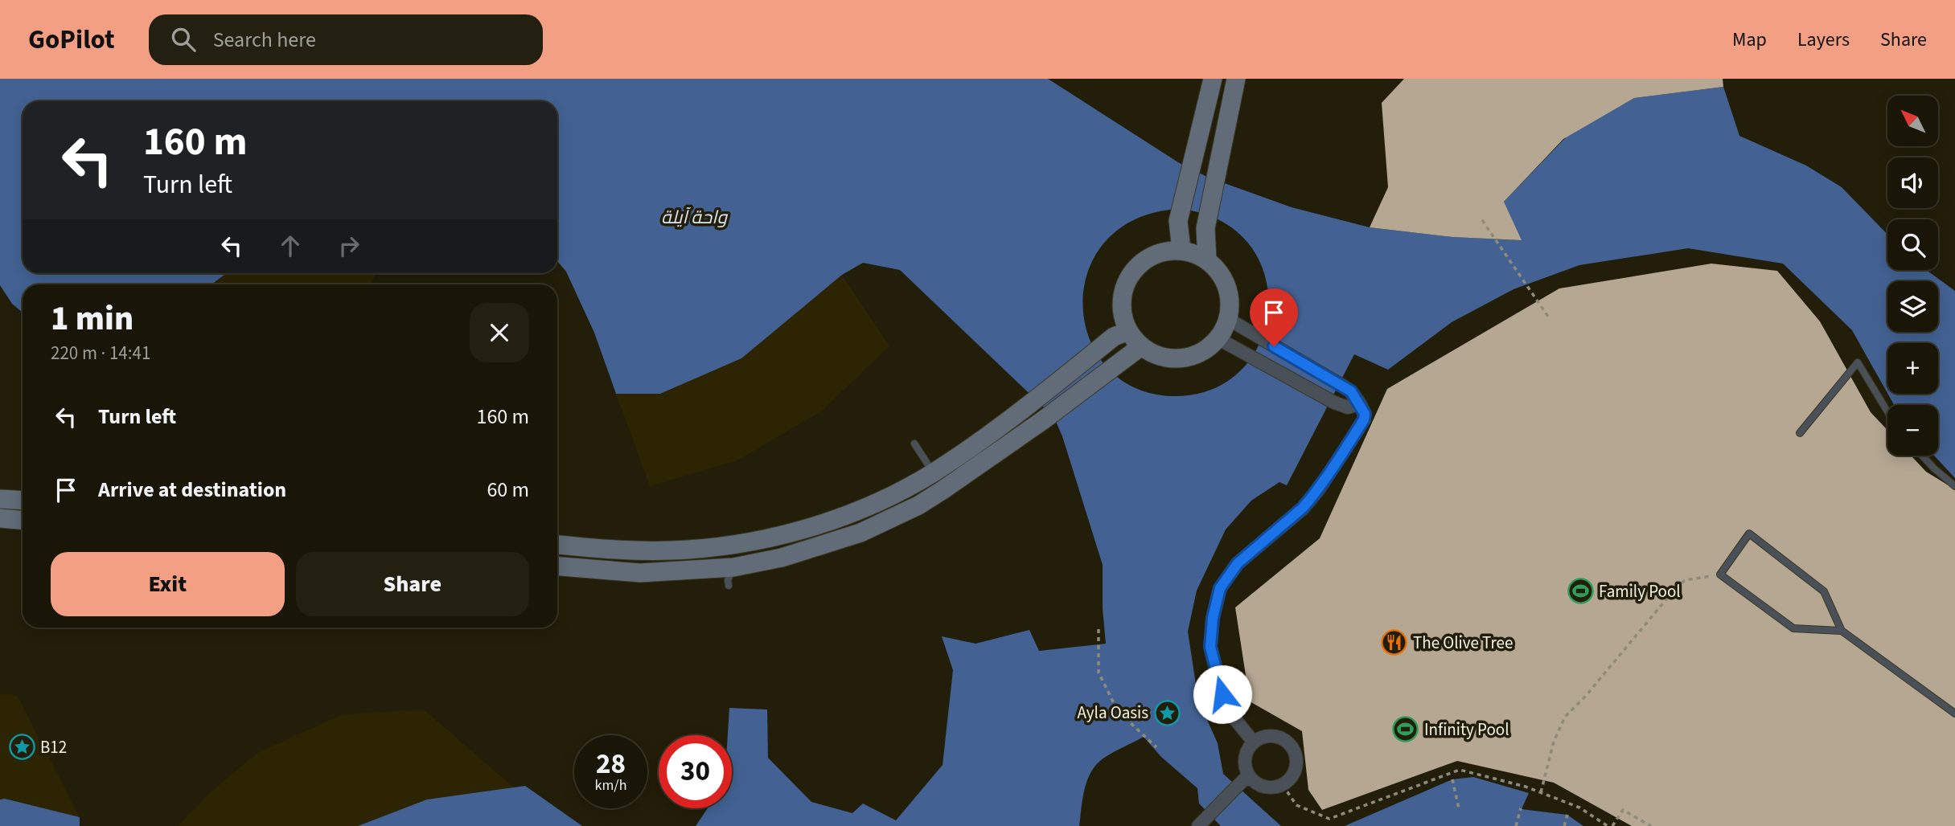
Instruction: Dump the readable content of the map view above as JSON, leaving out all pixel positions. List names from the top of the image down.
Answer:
{
  "water": ["واحة آيلة"],
  "places": {
    "sports": ["Family Pool", "Infinity Pool"],
    "restaurant": ["The Olive Tree"],
    "place": ["Ayla Oasis", "B12"]
  },
  "north": "top left",
  "page": {
    "header": "GoPilot",
    "search": "Search here",
    "nav": ["Map", "Layers", "Share"],
    "map_buttons": ["+", "−"],
    "turn": ["160 m", "Turn left"],
    "heading": ["1 min", "220 m · 14:41"],
    "list": [
      {
        "name": "Turn left",
        "value": "160 m"
      },
      {
        "name": "Arrive at destination",
        "value": "60 m"
      }
    ],
    "buttons": ["Exit", "Share"],
    "speed": "28 km/h",
    "limit": "30"
  }
}
